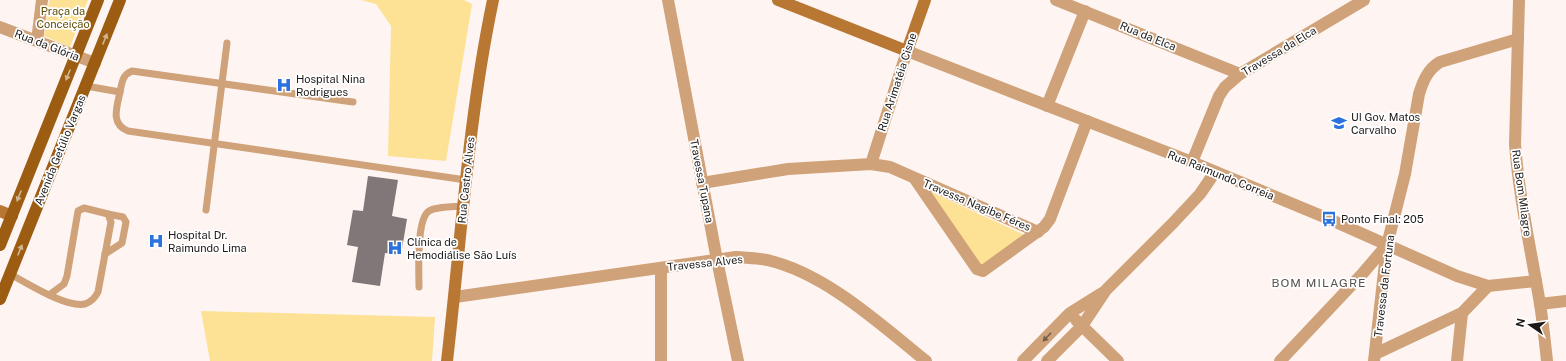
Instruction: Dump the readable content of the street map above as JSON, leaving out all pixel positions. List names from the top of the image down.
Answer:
{
  "streets": {
    "main road": ["Avenida Getúlio Vargas"],
    "street": [
      "Rua da Elca",
      "Rua da Glória",
      "Travessa da Elca",
      "Rua Arimatéia Cisne",
      "Rua Raimundo Correia",
      "Rua Castro Alves",
      "Travessa Tupana",
      "Rua Bom Milagre",
      "Travessa Nagibe Féres",
      "Travessa Alves",
      "Travessa da Fortuna"
    ]
  },
  "crossings": [
    ["Rua da Elca", "Travessa da Elca"],
    ["Rua da Glória", "Avenida Getúlio Vargas"],
    ["Travessa da Elca", "Rua Raimundo Correia"],
    ["Rua Arimatéia Cisne", "Rua Raimundo Correia"],
    ["Rua Arimatéia Cisne", "Travessa Nagibe Féres"],
    ["Rua Raimundo Correia", "Rua Bom Milagre"],
    ["Rua Raimundo Correia", "Travessa Nagibe Féres"],
    ["Rua Raimundo Correia", "Travessa da Fortuna"],
    ["Rua Castro Alves", "Travessa Alves"],
    ["Travessa Tupana", "Travessa Nagibe Féres"],
    ["Travessa Tupana", "Travessa Alves"],
    ["Rua Bom Milagre", "Travessa da Fortuna"]
  ],
  "districts": ["BOM MILAGRE"],
  "parks": ["Praça da Conceição"],
  "places": {
    "hospital": ["Hospital Nina Rodrigues", "Hospital Dr. Raimundo Lima", "Clínica de Hemodiálise São Luís"],
    "school or university": ["UI Gov. Matos Carvalho"],
    "bus stop": ["Ponto Final: 205"]
  },
  "north": "left"
}
